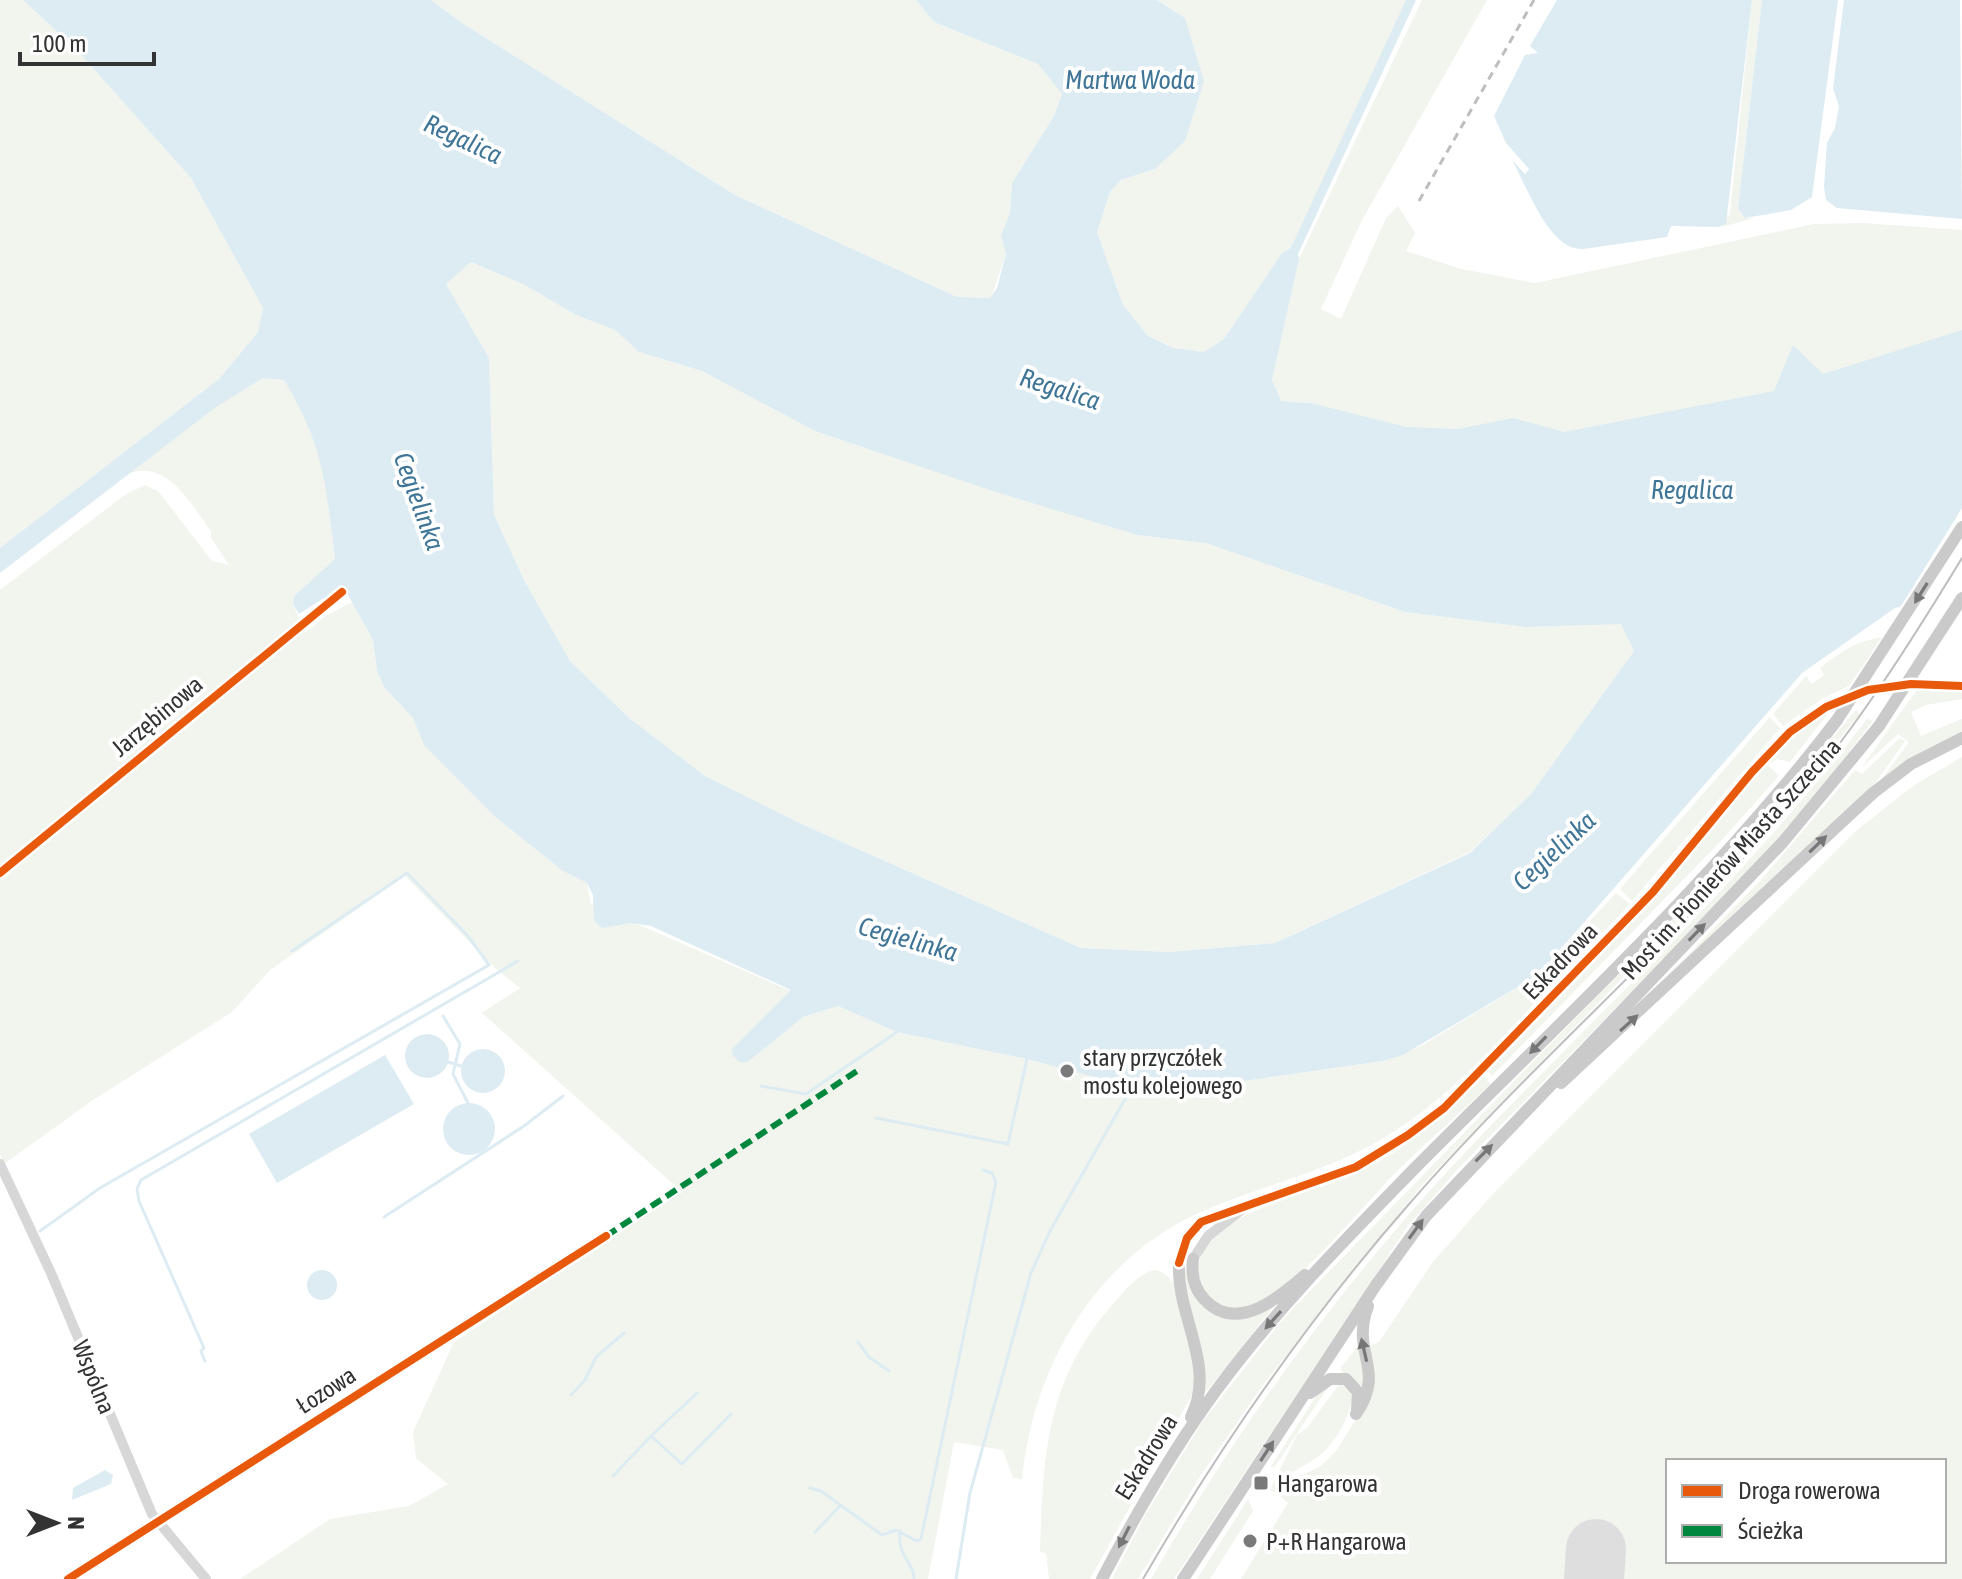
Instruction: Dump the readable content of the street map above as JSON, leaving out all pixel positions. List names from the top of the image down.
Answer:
{
  "streets": {
    "main road": ["Most im. Pionierów Miasta Szczecina", "Eskadrowa"],
    "street": ["Jarzębinowa", "Wspólna", "Łozowa"]
  },
  "crossings": [
    ["Most im. Pionierów Miasta Szczecina", "Eskadrowa"],
    ["Wspólna", "Łozowa"]
  ],
  "water": ["Martwa Woda", "Regalica", "Cegielinka"],
  "places": {
    "other": ["stary przyczółek mostu kolejowego", "P+R Hangarowa"],
    "transit": ["Hangarowa"]
  },
  "legend": ["Droga rowerowa", "Ścieżka"],
  "scale_bar": "100 m",
  "north": "right"
}
